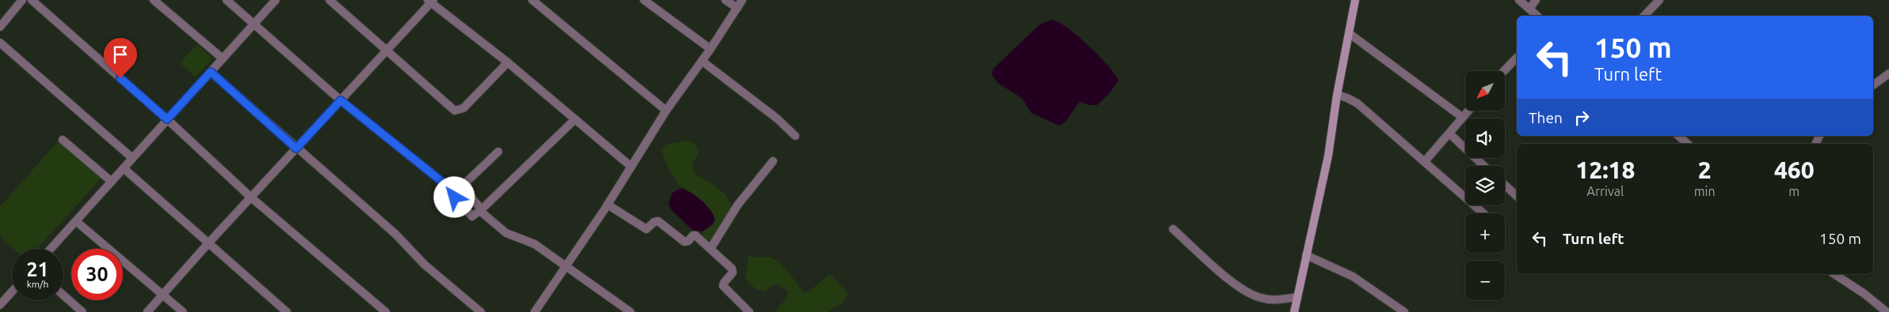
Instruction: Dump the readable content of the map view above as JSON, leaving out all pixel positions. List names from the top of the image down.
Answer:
{
  "north": "bottom left",
  "page": {
    "turn": ["150 m", "Turn left"],
    "map_buttons": ["+", "−"],
    "then": "Then",
    "eta": [
      "12:18",
      "Arrival",
      "2",
      "min",
      "460",
      "m"
    ],
    "list": [
      {
        "name": "Turn left",
        "value": "150 m"
      }
    ],
    "speed": "21 km/h",
    "limit": "30"
  }
}
